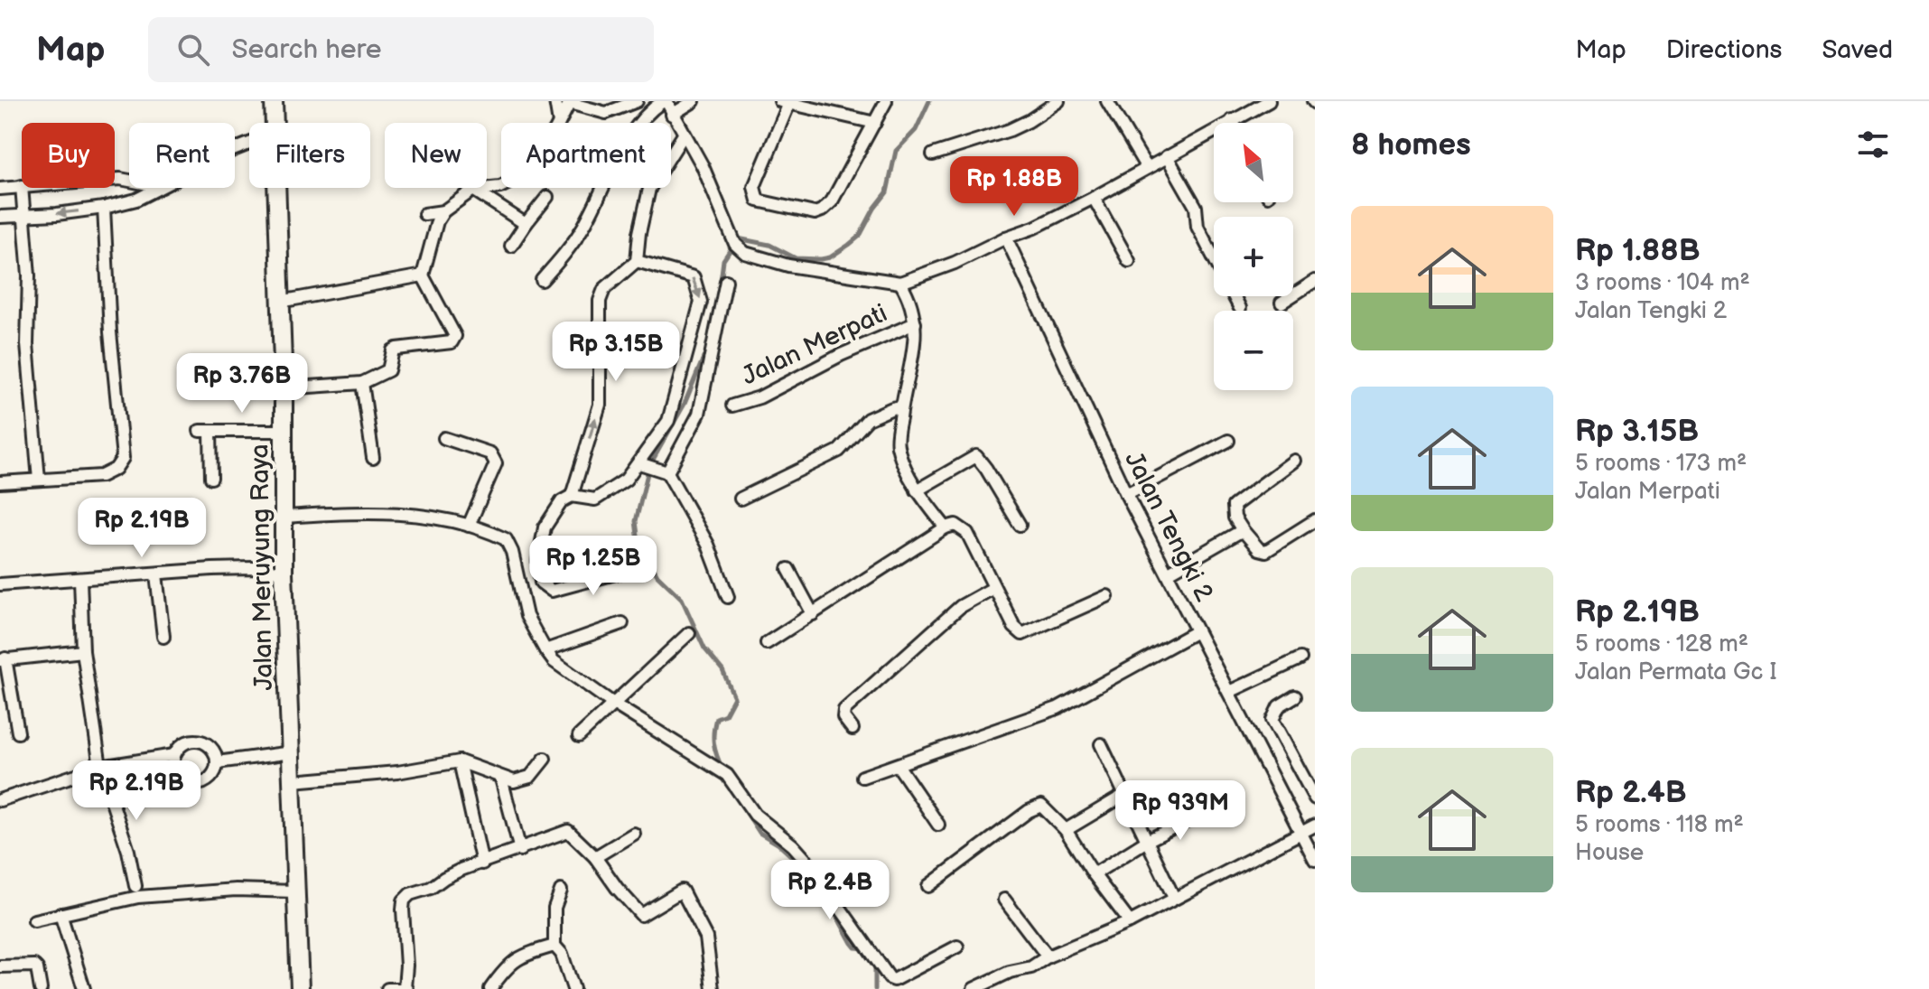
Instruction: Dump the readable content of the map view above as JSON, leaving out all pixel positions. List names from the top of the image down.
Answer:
{
  "streets": {
    "main road": ["Jalan Meruyung Raya"],
    "street": ["Jalan Merpati", "Jalan Tengki 2"]
  },
  "north": "top left",
  "page": {
    "header": "Map",
    "search": "Search here",
    "nav": ["Map", "Directions", "Saved"],
    "heading": "8 homes",
    "map_buttons": ["+", "−"],
    "chip": [
      "Buy",
      "Rent",
      "Filters",
      "New",
      "Apartment"
    ],
    "price": [
      "Rp 1.88B",
      "Rp 3.15B",
      "Rp 3.76B",
      "Rp 2.19B",
      "Rp 1.25B",
      "Rp 2.19B",
      "Rp 939M",
      "Rp 2.4B"
    ],
    "list": [
      {
        "name": "Rp 1.88B",
        "note": "3 rooms · 104 m² · Jalan Tengki 2"
      },
      {
        "name": "Rp 3.15B",
        "note": "5 rooms · 173 m² · Jalan Merpati"
      },
      {
        "name": "Rp 2.19B",
        "note": "5 rooms · 128 m² · Jalan Permata Gc I"
      },
      {
        "name": "Rp 2.4B",
        "note": "5 rooms · 118 m² · House"
      }
    ]
  }
}
